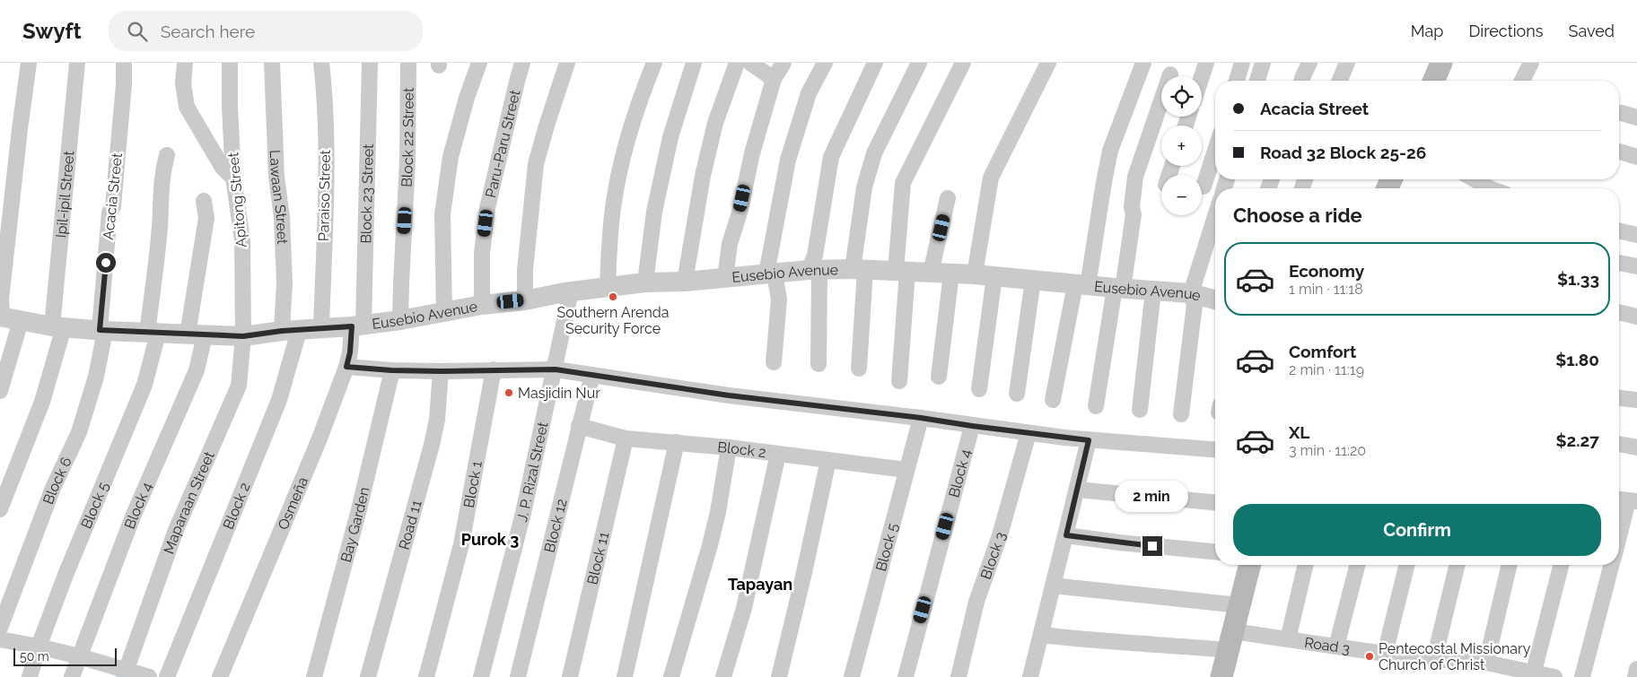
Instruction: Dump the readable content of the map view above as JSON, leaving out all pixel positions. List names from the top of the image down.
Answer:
{
  "streets": {
    "street": [
      "Block 22 Street",
      "Paru-Paru Street",
      "Block 23 Street",
      "Ipil-ipil Street",
      "Paraiso Street",
      "Acacia Street",
      "Lawaan Street",
      "Apitong Street",
      "Eusebio Avenue",
      "Block 2",
      "J. P. Rizal Street",
      "Block 4",
      "Block 6",
      "Block 1",
      "Maparaan Street",
      "Osmeña",
      "Block 5",
      "Bay Garden",
      "Road 11",
      "Block 12",
      "Block 3",
      "Block 11",
      "Road 3"
    ]
  },
  "crossings": [
    ["Block 22 Street", "Eusebio Avenue"],
    ["Paru-Paru Street", "Eusebio Avenue"],
    ["Block 23 Street", "Eusebio Avenue"],
    ["Block 23 Street", "Osmeña"],
    ["Ipil-ipil Street", "Eusebio Avenue"],
    ["Paraiso Street", "Eusebio Avenue"],
    ["Acacia Street", "Eusebio Avenue"],
    ["Acacia Street", "Block 6"],
    ["Lawaan Street", "Eusebio Avenue"],
    ["Lawaan Street", "Block 2"],
    ["Apitong Street", "Eusebio Avenue"],
    ["Apitong Street", "Maparaan Street"],
    ["Eusebio Avenue", "Block 2"],
    ["Eusebio Avenue", "J. P. Rizal Street"],
    ["Eusebio Avenue", "Block 4"],
    ["Eusebio Avenue", "Block 6"],
    ["Eusebio Avenue", "Maparaan Street"],
    ["Eusebio Avenue", "Osmeña"],
    ["Eusebio Avenue", "Block 5"],
    ["Block 2", "Block 5"],
    ["Block 2", "Block 12"],
    ["Block 2", "Block 11"]
  ],
  "districts": ["Purok 3", "Tapayan"],
  "places": ["Southern Arenda Security Force", "Masjidin Nur", "Pentecostal Missionary Church of Christ"],
  "scale_bar": "50 m",
  "page": {
    "header": "Swyft",
    "search": "Search here",
    "nav": ["Map", "Directions", "Saved"],
    "map_buttons": ["+", "−"],
    "banner": ["Acacia Street", "Road 32 Block 25-26"],
    "heading": "Choose a ride",
    "list": [
      {
        "name": "Economy",
        "note": "1 min · 11:18",
        "value": "$1.33"
      },
      {
        "name": "Comfort",
        "note": "2 min · 11:19",
        "value": "$1.80"
      },
      {
        "name": "XL",
        "note": "3 min · 11:20",
        "value": "$2.27"
      }
    ],
    "bubble": "2 min",
    "buttons": "Confirm",
    "scale": "50 m"
  }
}
